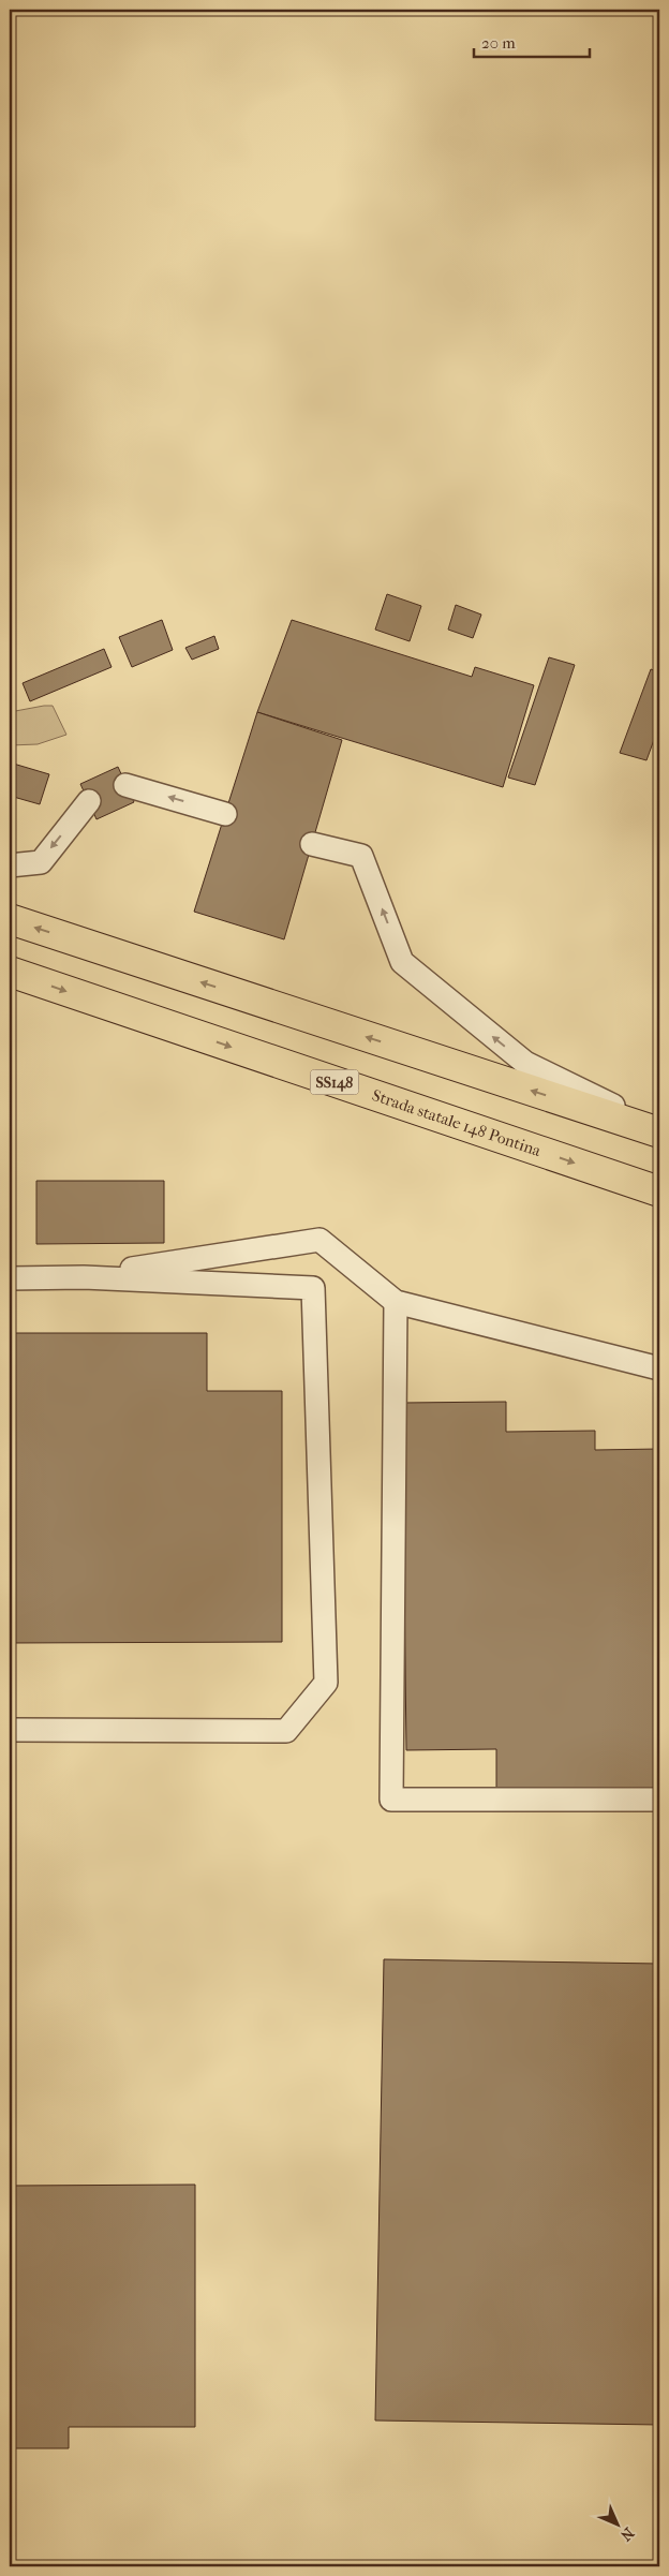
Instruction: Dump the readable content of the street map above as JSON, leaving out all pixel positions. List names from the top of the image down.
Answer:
{
  "streets": {
    "highway": ["SS148", "Strada statale 148 Pontina"]
  },
  "scale_bar": "20 m",
  "north": "bottom right"
}
